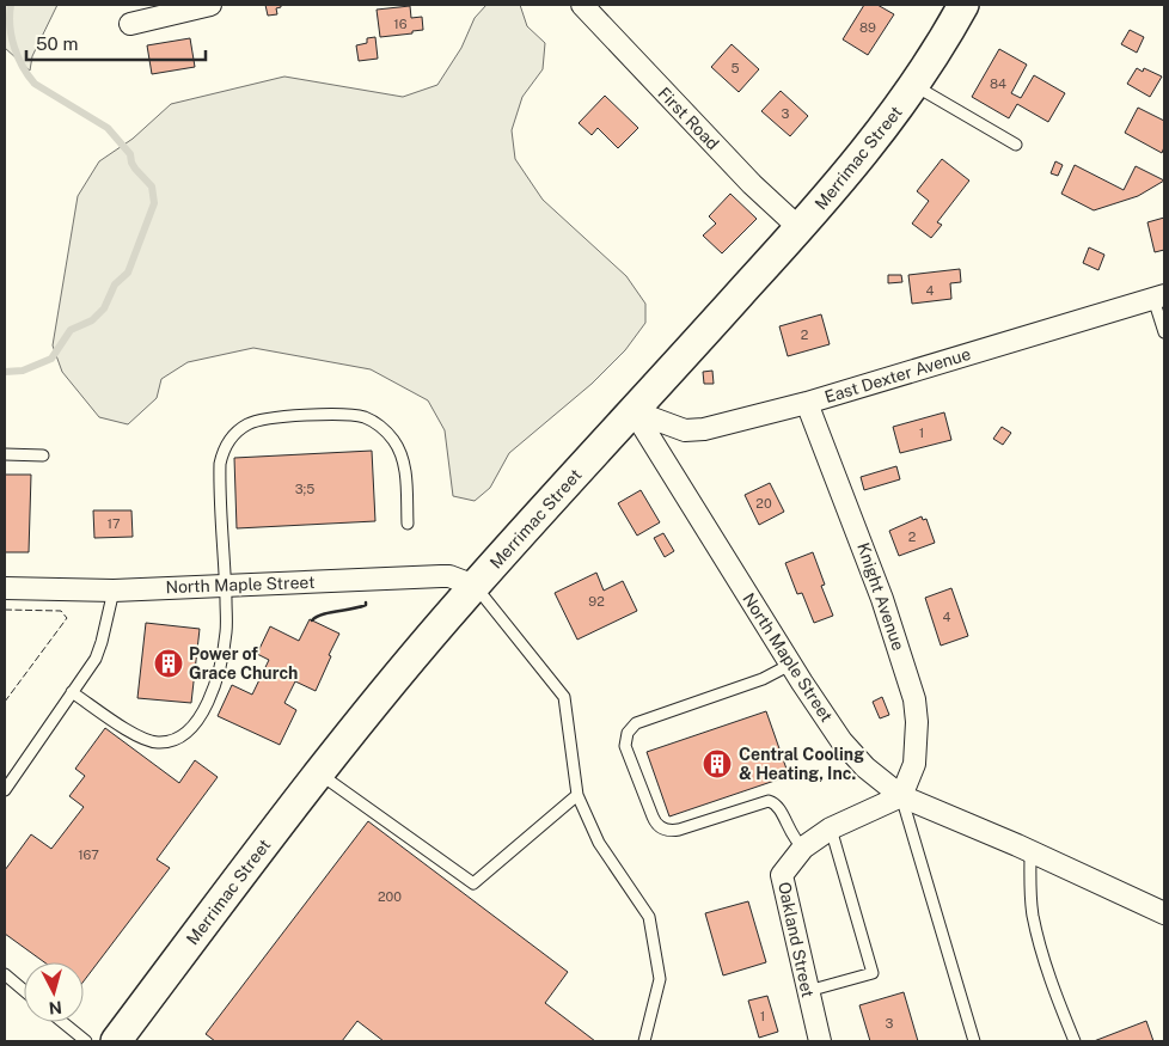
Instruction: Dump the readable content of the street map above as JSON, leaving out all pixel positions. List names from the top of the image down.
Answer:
{
  "streets": {
    "main road": ["Merrimac Street"],
    "street": [
      "First Road",
      "East Dexter Avenue",
      "North Maple Street",
      "Knight Avenue",
      "Oakland Street"
    ]
  },
  "crossings": [
    ["First Road", "Merrimac Street"],
    ["Merrimac Street", "East Dexter Avenue"],
    ["Merrimac Street", "North Maple Street"],
    ["East Dexter Avenue", "North Maple Street"],
    ["East Dexter Avenue", "Knight Avenue"],
    ["North Maple Street", "Knight Avenue"],
    ["North Maple Street", "Oakland Street"],
    ["Knight Avenue", "Oakland Street"]
  ],
  "places": {
    "building": ["Power of Grace Church", "Central Cooling & Heating, Inc."]
  },
  "house_numbers": [
    "16",
    "89",
    "5",
    "84",
    "3",
    "4",
    "2",
    "1",
    "3;5",
    "20",
    "17",
    "2",
    "92",
    "4",
    "167",
    "200",
    "1",
    "3"
  ],
  "scale_bar": "50 m",
  "north": "bottom"
}
